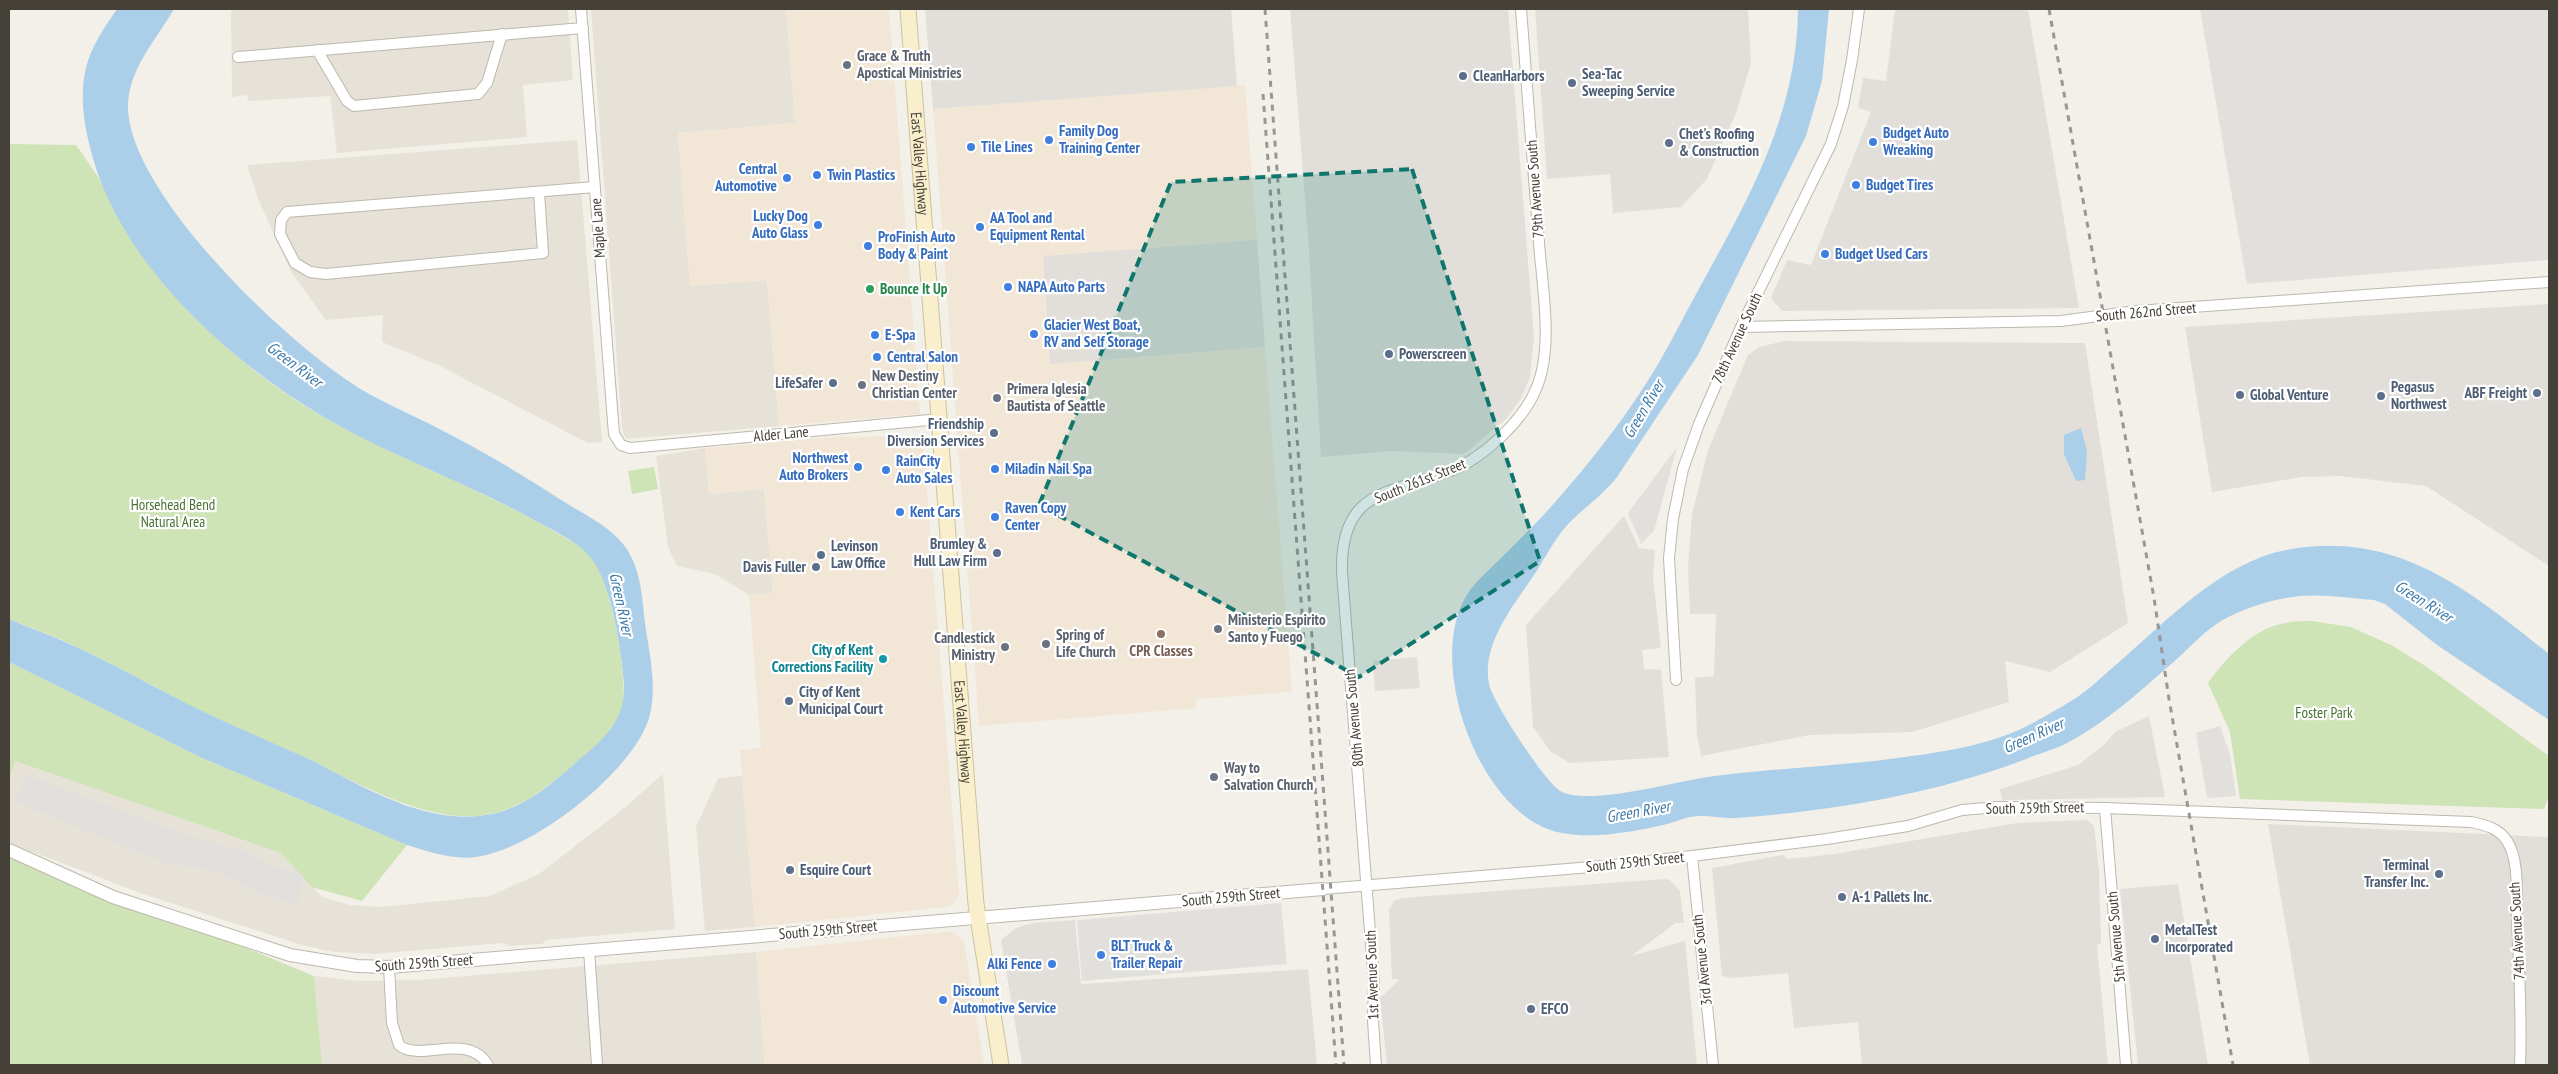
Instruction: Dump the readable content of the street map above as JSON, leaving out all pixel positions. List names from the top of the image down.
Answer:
{
  "streets": {
    "main road": ["East Valley Highway"],
    "street": [
      "79th Avenue South",
      "Maple Lane",
      "South 262nd Street",
      "78th Avenue South",
      "Alder Lane",
      "South 261st Street",
      "80th Avenue South",
      "South 259th Street",
      "74th Avenue South",
      "5th Avenue South",
      "3rd Avenue South",
      "1st Avenue South"
    ]
  },
  "crossings": [
    ["East Valley Highway", "Alder Lane"],
    ["East Valley Highway", "South 259th Street"],
    ["79th Avenue South", "South 261st Street"],
    ["Maple Lane", "Alder Lane"],
    ["South 262nd Street", "78th Avenue South"],
    ["South 261st Street", "80th Avenue South"],
    ["80th Avenue South", "South 259th Street"],
    ["80th Avenue South", "1st Avenue South"],
    ["South 259th Street", "74th Avenue South"],
    ["South 259th Street", "5th Avenue South"],
    ["South 259th Street", "3rd Avenue South"],
    ["South 259th Street", "1st Avenue South"]
  ],
  "water": ["Green River"],
  "parks": ["Horsehead Bend Natural Area", "Foster Park"],
  "places": [
    "Grace & Truth Apostical Ministries",
    "CleanHarbors",
    "Sea-Tac Sweeping Service",
    "Family Dog Training Center",
    "Budget Auto Wreaking",
    "Chet's Roofing & Construction",
    "Tile Lines",
    "Twin Plastics",
    "Central Automotive",
    "Budget Tires",
    "Lucky Dog Auto Glass",
    "AA Tool and Equipment Rental",
    "ProFinish Auto Body & Paint",
    "Budget Used Cars",
    "NAPA Auto Parts",
    "Bounce It Up",
    "Glacier West Boat, RV and Self Storage",
    "E-Spa",
    "Powerscreen",
    "Central Salon",
    "LifeSafer",
    "New Destiny Christian Center",
    "ABF Freight",
    "Global Venture",
    "Pegasus Northwest",
    "Primera Iglesia Bautista of Seattle",
    "Friendship Diversion Services",
    "Northwest Auto Brokers",
    "Miladin Nail Spa",
    "RainCity Auto Sales",
    "Kent Cars",
    "Raven Copy Center",
    "Brumley & Hull Law Firm",
    "Levinson Law Office",
    "Davis Fuller",
    "Ministerio Espirito Santo y Fuego",
    "CPR Classes",
    "Spring of Life Church",
    "Candlestick Ministry",
    "City of Kent Corrections Facility",
    "City of Kent Municipal Court",
    "Way to Salvation Church",
    "Esquire Court",
    "Terminal Transfer Inc.",
    "A-1 Pallets Inc.",
    "MetalTest Incorporated",
    "BLT Truck & Trailer Repair",
    "Alki Fence",
    "Discount Automotive Service",
    "EFCO"
  ]
}
